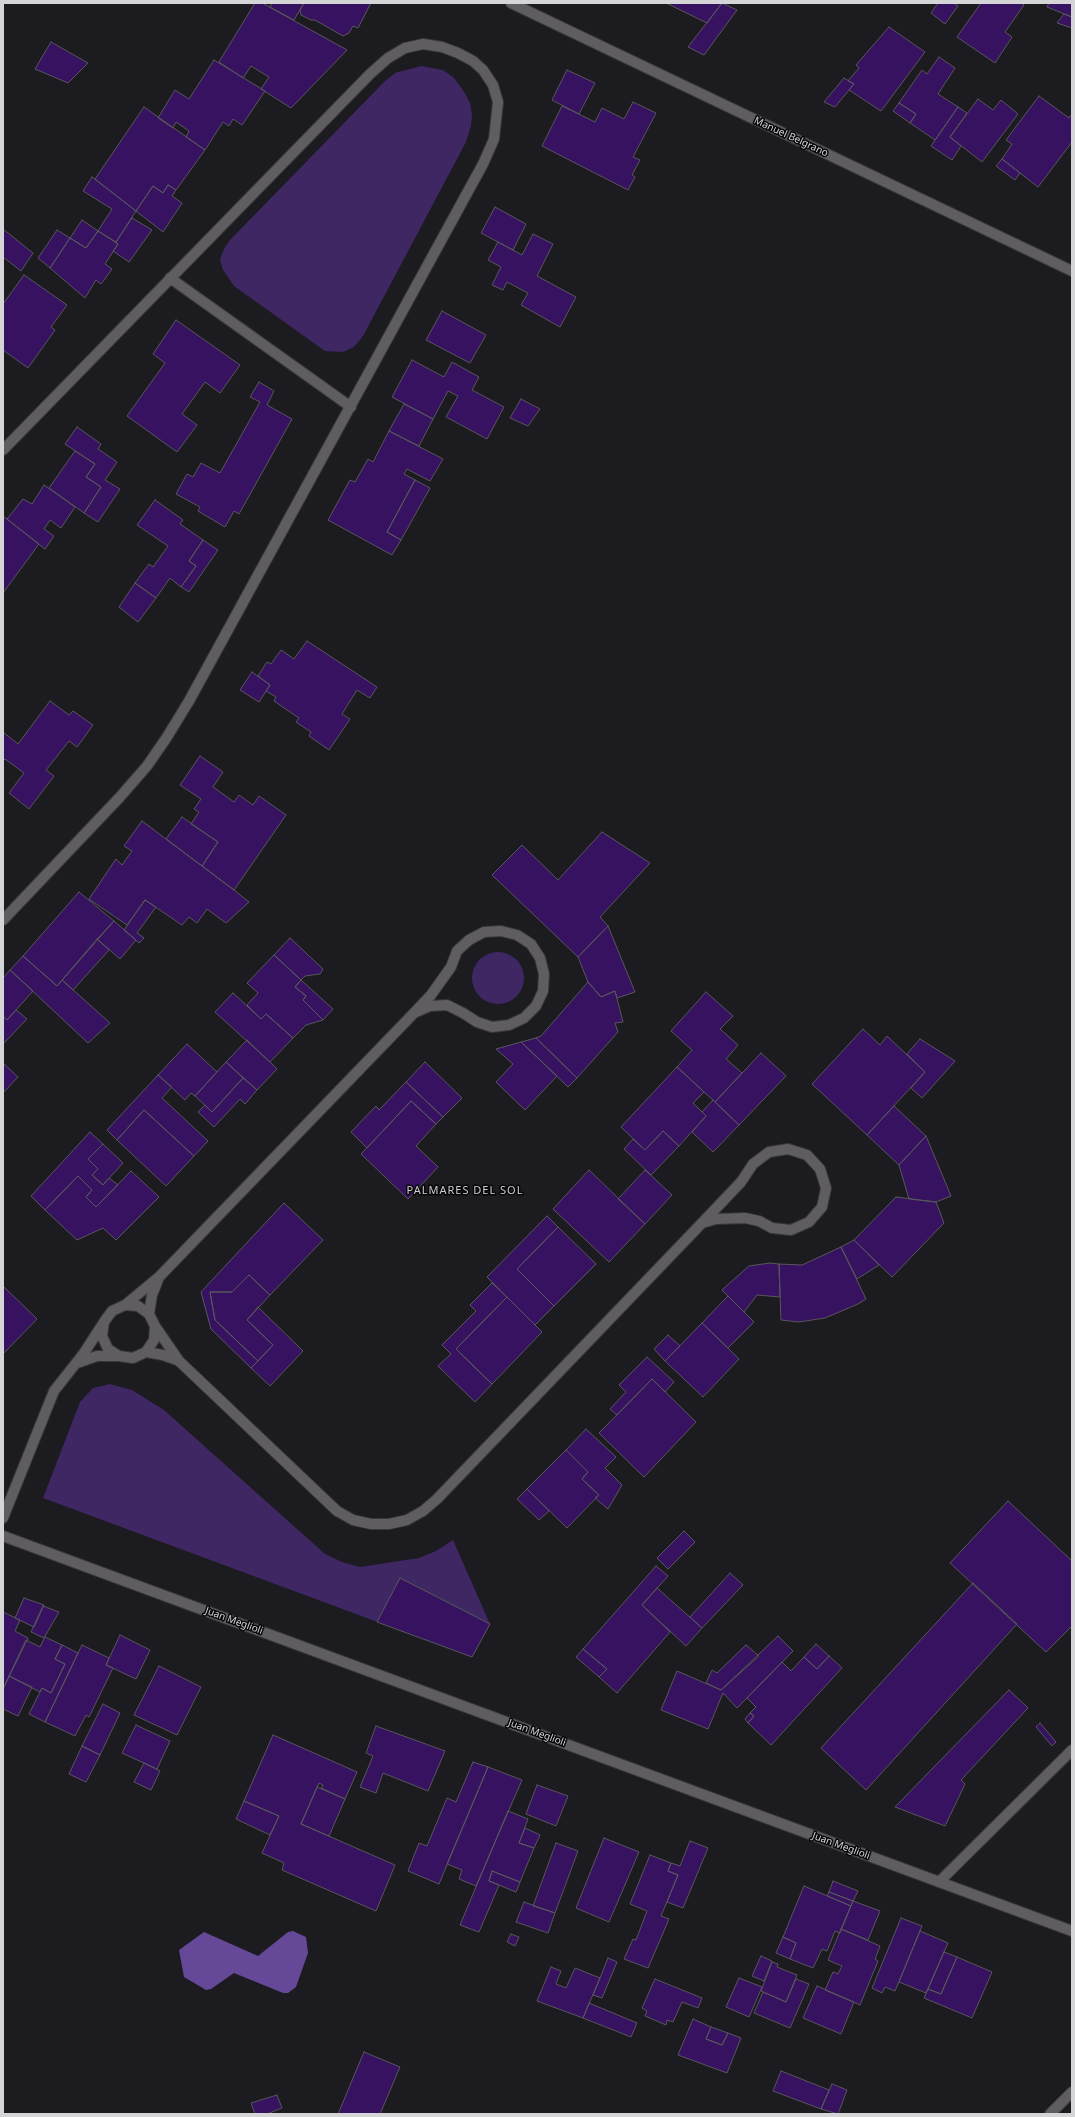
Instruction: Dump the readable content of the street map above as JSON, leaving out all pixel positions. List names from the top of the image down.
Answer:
{
  "streets": {
    "street": ["Manuel Belgrano", "Juan Meglioli"]
  },
  "districts": ["PALMARES DEL SOL"]
}
